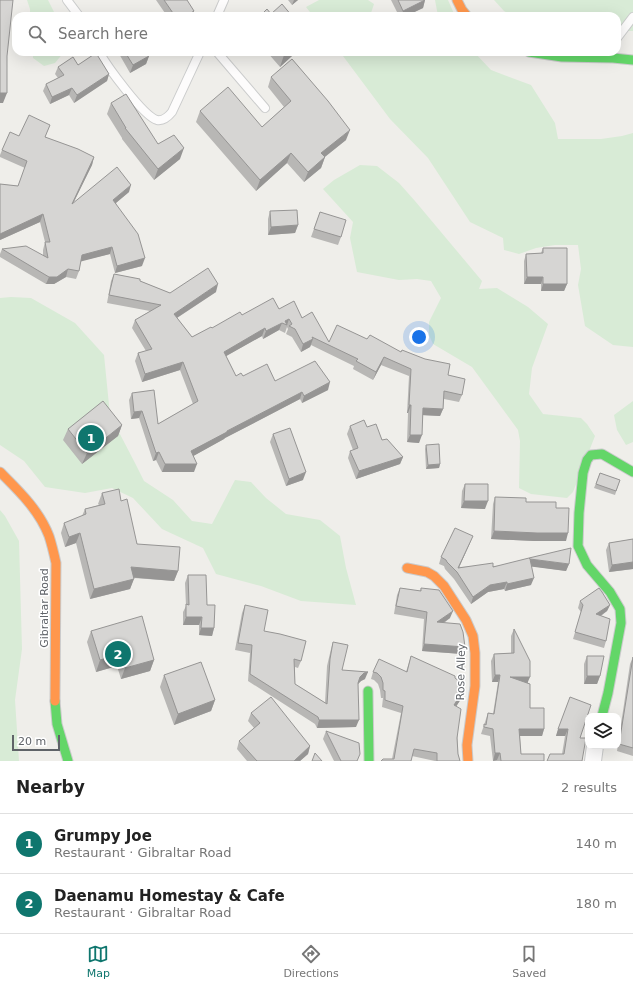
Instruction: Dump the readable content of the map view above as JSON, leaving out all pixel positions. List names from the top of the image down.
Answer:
{
  "streets": {
    "street": ["Gibraltar Road", "Rose Alley"]
  },
  "scale_bar": "20 m",
  "page": {
    "search": "Search here",
    "pins": ["1", "2"],
    "scale": "20 m",
    "heading": ["Nearby", "2 results"],
    "list": [
      {
        "mark": "1",
        "name": "Grumpy Joe",
        "note": "Restaurant · Gibraltar Road",
        "value": "140 m"
      },
      {
        "mark": "2",
        "name": "Daenamu Homestay & Cafe",
        "note": "Restaurant · Gibraltar Road",
        "value": "180 m"
      }
    ],
    "nav": ["Map", "Directions", "Saved"]
  }
}
